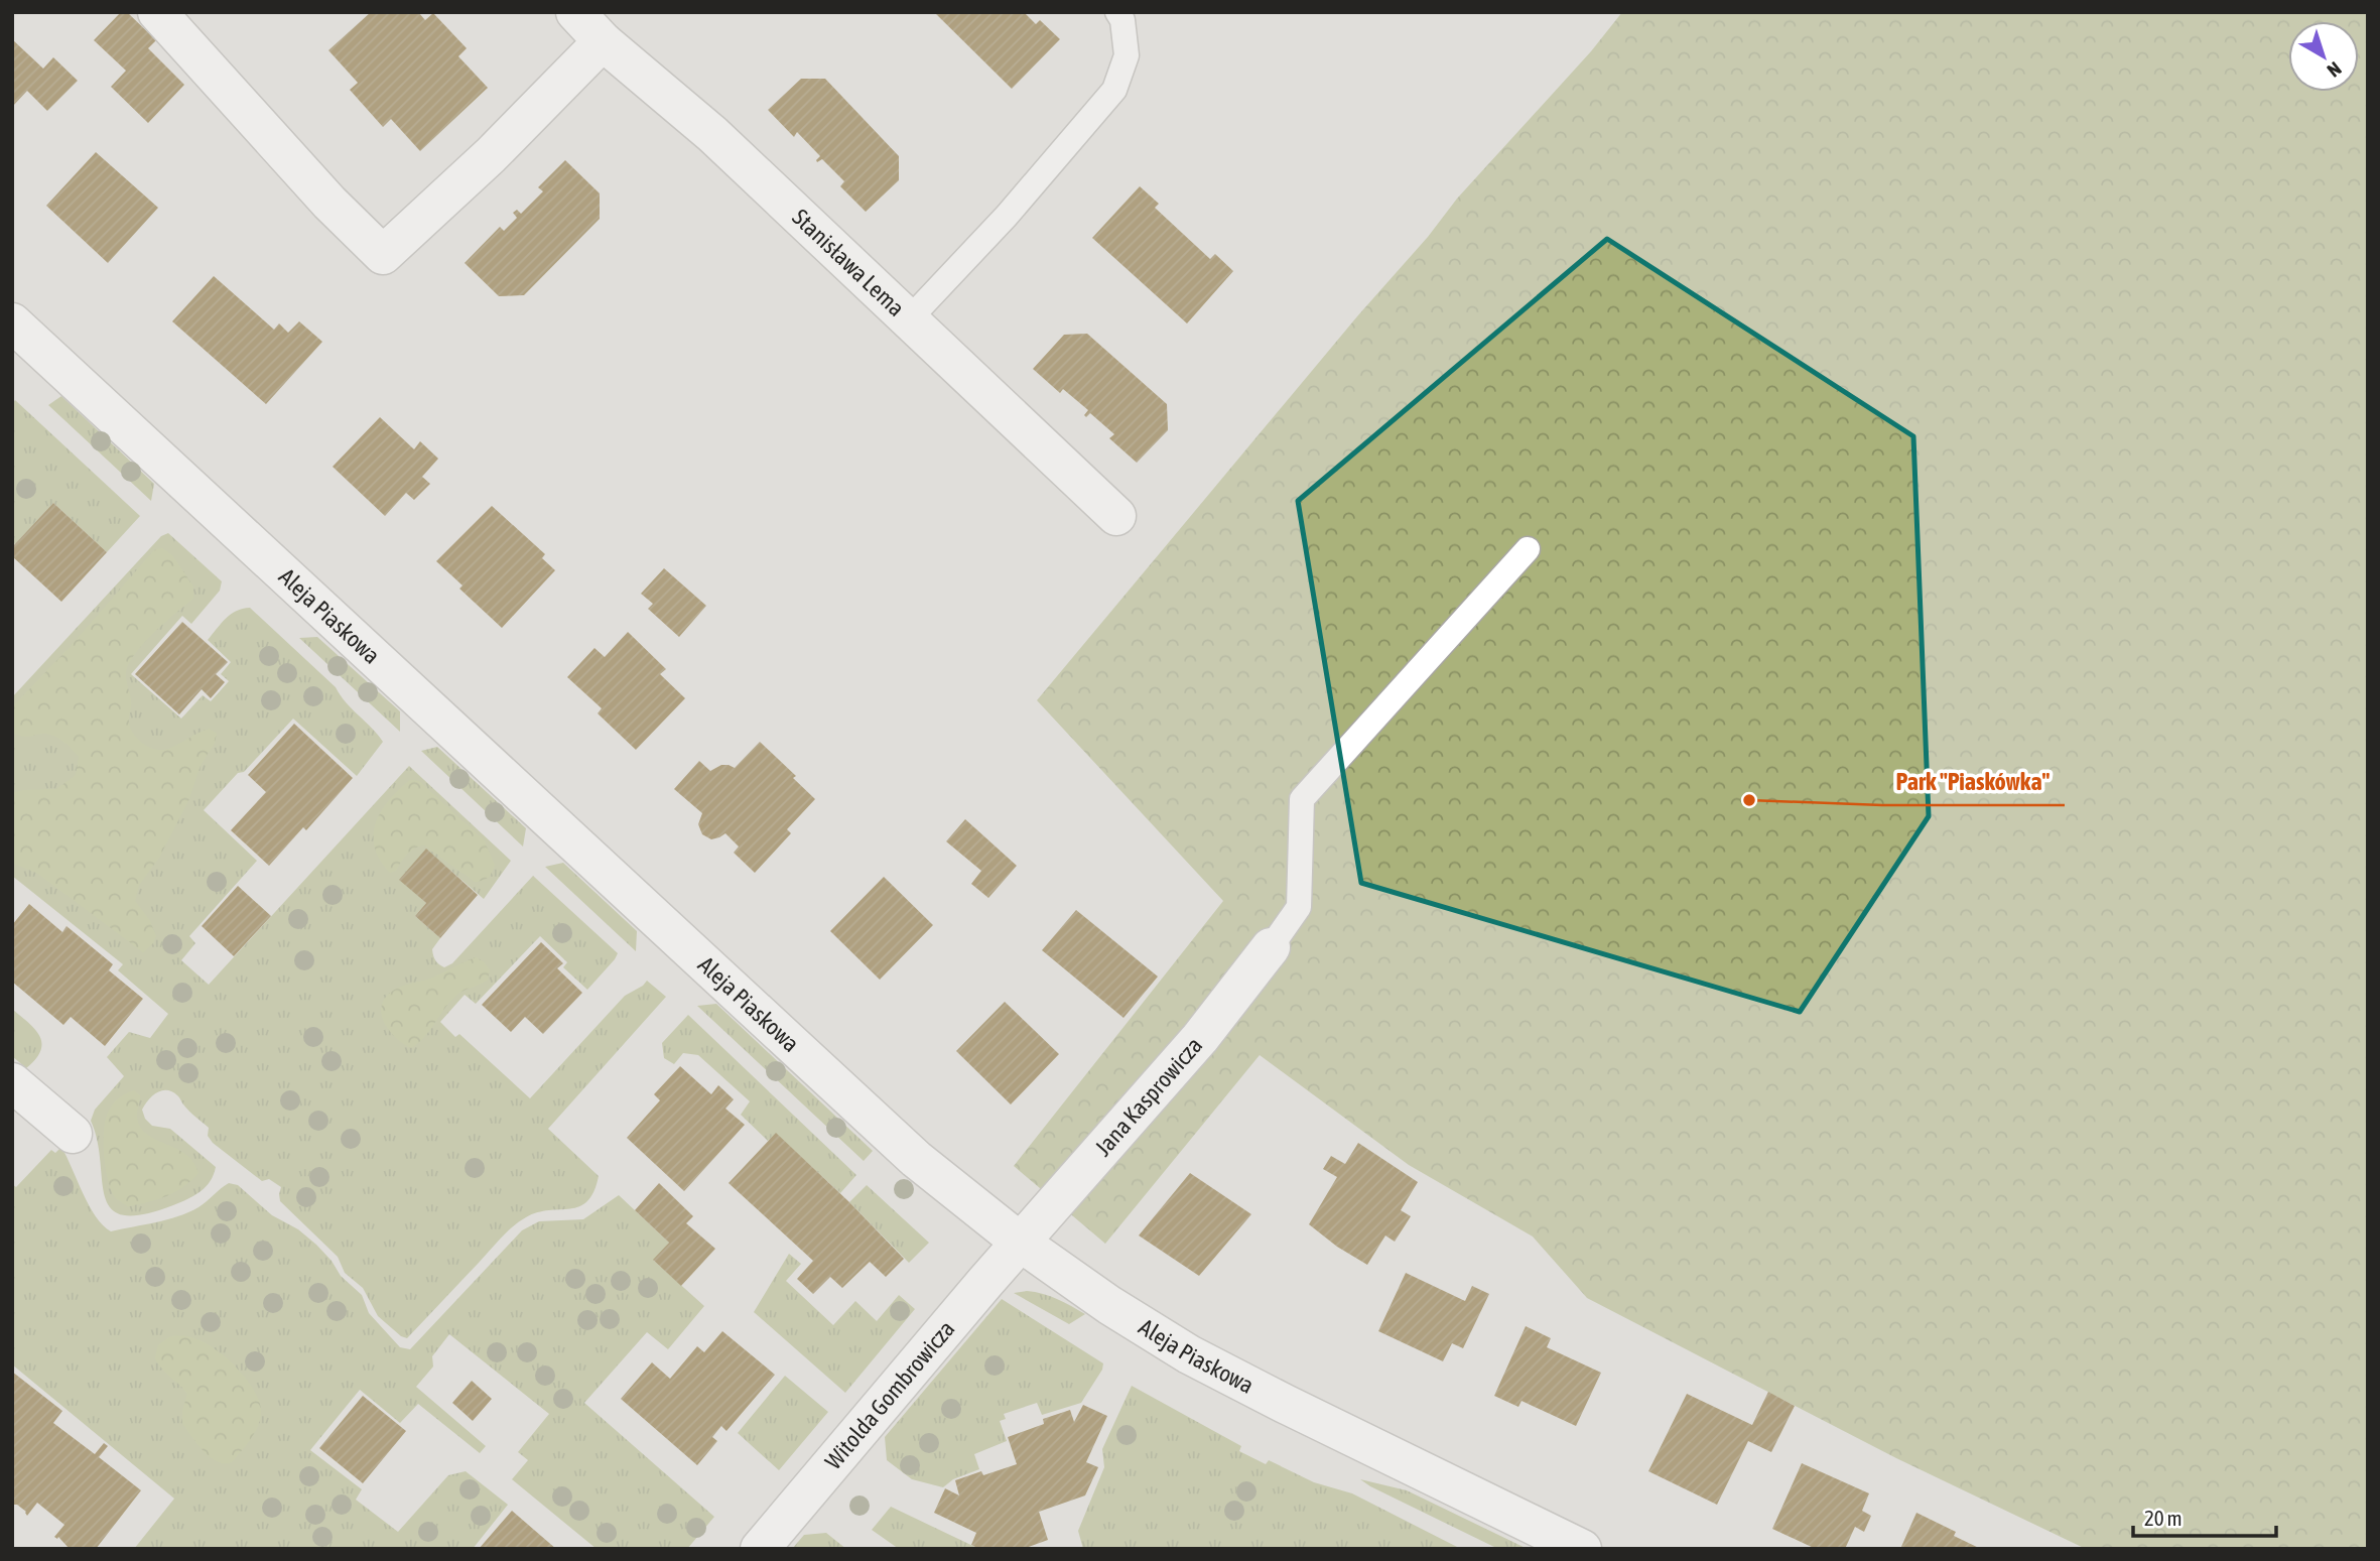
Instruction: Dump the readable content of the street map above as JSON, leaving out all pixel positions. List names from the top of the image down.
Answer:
{
  "streets": {
    "street": [
      "Stanisława Lema",
      "Aleja Piaskowa",
      "Jana Kasprowicza",
      "Witolda Gombrowicza"
    ]
  },
  "crossings": [
    ["Aleja Piaskowa", "Jana Kasprowicza"],
    ["Aleja Piaskowa", "Witolda Gombrowicza"],
    ["Jana Kasprowicza", "Witolda Gombrowicza"]
  ],
  "places": ["Park \"Piaskówka\""],
  "scale_bar": "20 m",
  "north": "bottom right"
}
